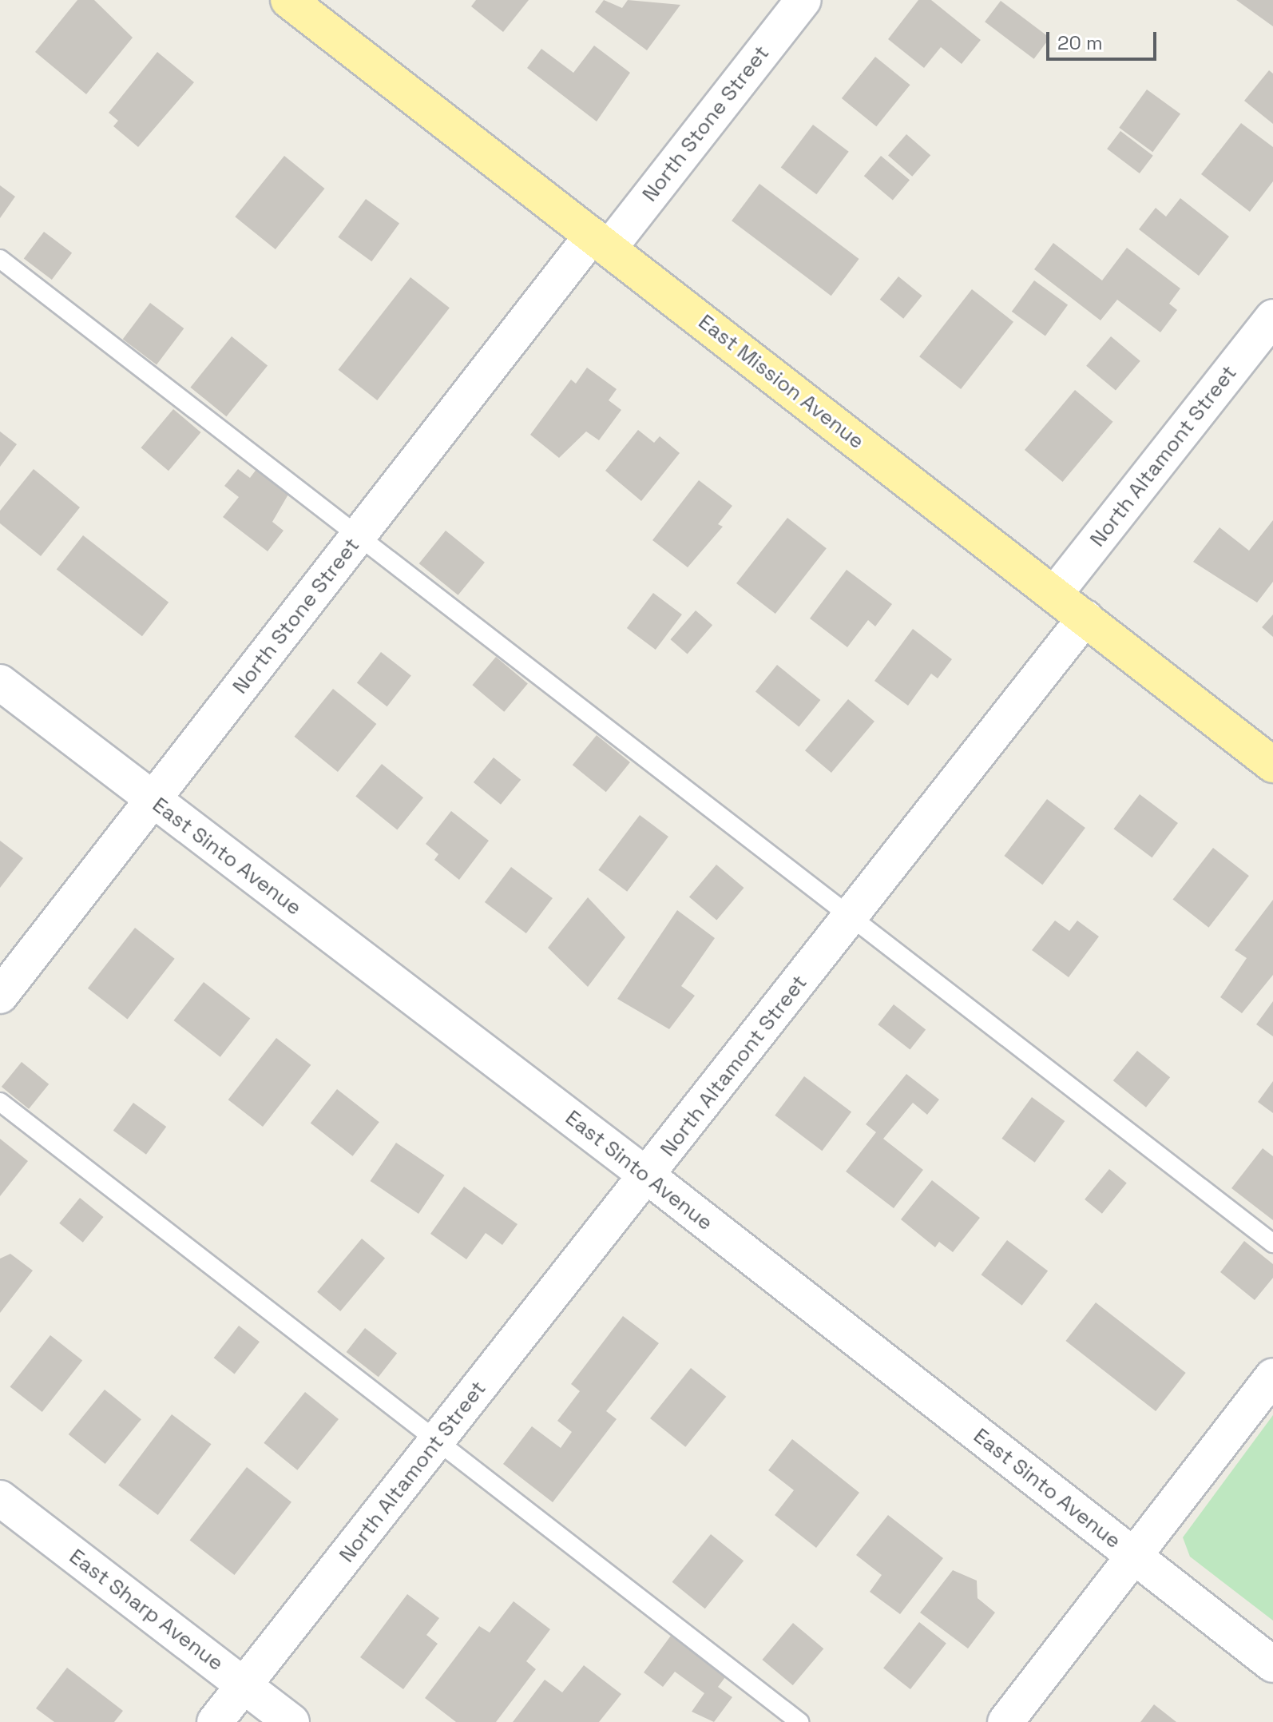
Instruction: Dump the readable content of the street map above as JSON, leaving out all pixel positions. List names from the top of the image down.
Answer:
{
  "streets": {
    "main road": ["East Mission Avenue"],
    "street": [
      "North Stone Street",
      "North Altamont Street",
      "East Sinto Avenue",
      "East Sharp Avenue"
    ]
  },
  "crossings": [
    ["North Stone Street", "East Mission Avenue"],
    ["North Stone Street", "East Sinto Avenue"],
    ["East Mission Avenue", "North Altamont Street"],
    ["North Altamont Street", "East Sinto Avenue"],
    ["North Altamont Street", "East Sharp Avenue"]
  ],
  "scale_bar": "20 m"
}
